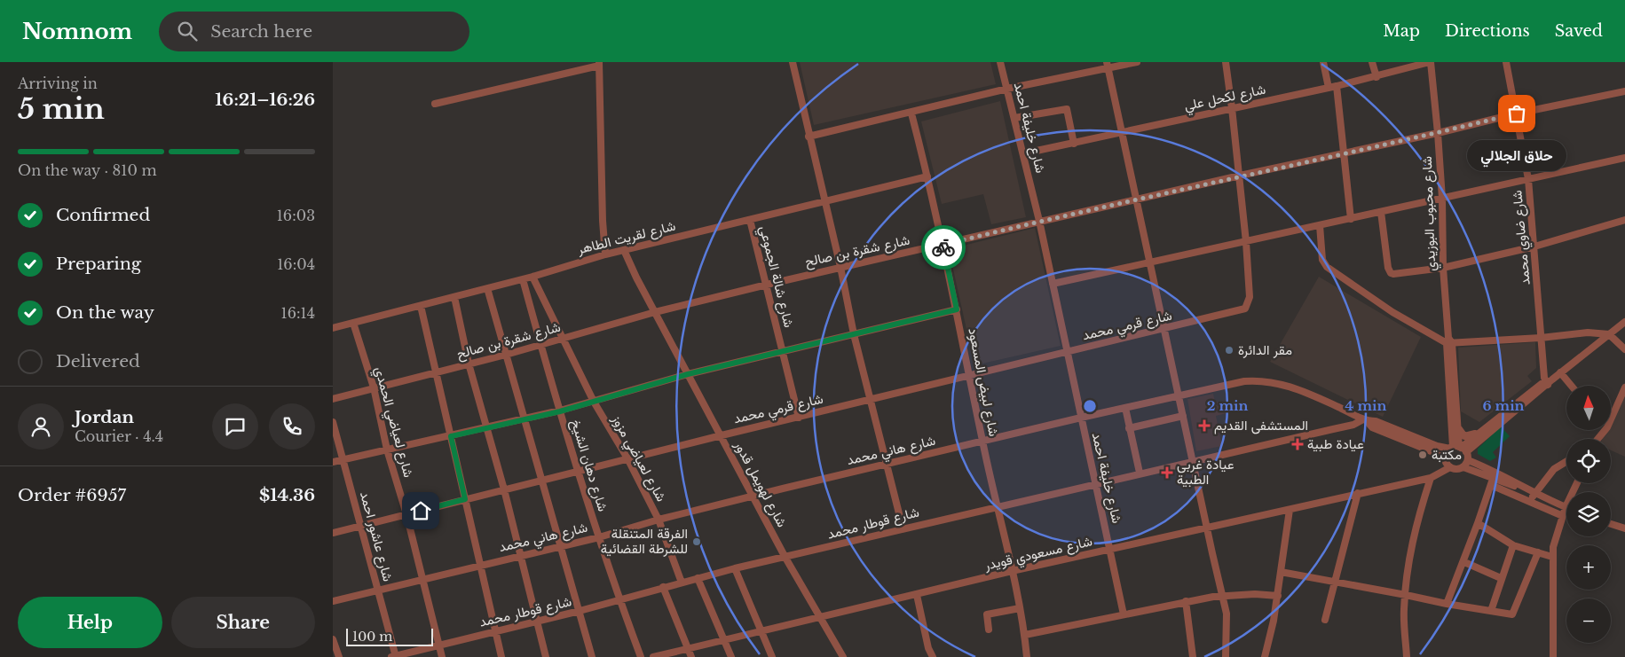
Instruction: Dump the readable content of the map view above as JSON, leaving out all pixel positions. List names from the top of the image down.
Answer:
{
  "streets": {
    "street": [
      "شارع لكحل علي",
      "شارع خليفة احمد",
      "شارع محبوب البوزيدي",
      "شارع لقريت الطاهر",
      "شارع ضاوي محمد",
      "شارع شقرة بن صالح",
      "شارع شالة الجموعي",
      "شارع قرمي محمد",
      "شارع لبيض المسعود",
      "شارع لعياضي الحمدي",
      "شارع هاني محمد",
      "شارع لعياضي مزوز",
      "شارع دهان الشيخ",
      "شارع لهويمل قدور",
      "شارع قوطار محمد",
      "شارع عاشور احمد",
      "شارع مسعودي قويدر"
    ]
  },
  "crossings": [
    ["شارع لكحل علي", "شارع خليفة احمد"],
    ["شارع لكحل علي", "شارع محبوب البوزيدي"],
    ["شارع لكحل علي", "شارع قرمي محمد"],
    ["شارع خليفة احمد", "شارع شقرة بن صالح"],
    ["شارع خليفة احمد", "شارع قرمي محمد"],
    ["شارع خليفة احمد", "شارع هاني محمد"],
    ["شارع خليفة احمد", "شارع قوطار محمد"],
    ["شارع خليفة احمد", "شارع مسعودي قويدر"],
    ["شارع محبوب البوزيدي", "شارع شقرة بن صالح"],
    ["شارع لقريت الطاهر", "شارع شالة الجموعي"],
    ["شارع لقريت الطاهر", "شارع لبيض المسعود"],
    ["شارع لقريت الطاهر", "شارع لعياضي الحمدي"],
    ["شارع لقريت الطاهر", "شارع لعياضي مزوز"],
    ["شارع لقريت الطاهر", "شارع دهان الشيخ"],
    ["شارع لقريت الطاهر", "شارع لهويمل قدور"],
    ["شارع ضاوي محمد", "شارع شقرة بن صالح"],
    ["شارع شقرة بن صالح", "شارع شالة الجموعي"],
    ["شارع شقرة بن صالح", "شارع قرمي محمد"],
    ["شارع شقرة بن صالح", "شارع لبيض المسعود"],
    ["شارع شقرة بن صالح", "شارع لعياضي الحمدي"],
    ["شارع شقرة بن صالح", "شارع لعياضي مزوز"],
    ["شارع شقرة بن صالح", "شارع دهان الشيخ"],
    ["شارع شقرة بن صالح", "شارع لهويمل قدور"],
    ["شارع شالة الجموعي", "شارع قرمي محمد"],
    ["شارع قرمي محمد", "شارع لبيض المسعود"],
    ["شارع قرمي محمد", "شارع لعياضي الحمدي"],
    ["شارع قرمي محمد", "شارع لعياضي مزوز"],
    ["شارع قرمي محمد", "شارع دهان الشيخ"],
    ["شارع قرمي محمد", "شارع لهويمل قدور"],
    ["شارع قرمي محمد", "شارع عاشور احمد"],
    ["شارع لبيض المسعود", "شارع هاني محمد"],
    ["شارع لبيض المسعود", "شارع قوطار محمد"],
    ["شارع لبيض المسعود", "شارع مسعودي قويدر"],
    ["شارع لعياضي الحمدي", "شارع هاني محمد"],
    ["شارع لعياضي الحمدي", "شارع قوطار محمد"],
    ["شارع هاني محمد", "شارع لعياضي مزوز"],
    ["شارع هاني محمد", "شارع دهان الشيخ"],
    ["شارع هاني محمد", "شارع لهويمل قدور"],
    ["شارع هاني محمد", "شارع قوطار محمد"],
    ["شارع هاني محمد", "شارع عاشور احمد"],
    ["شارع لعياضي مزوز", "شارع قوطار محمد"],
    ["شارع دهان الشيخ", "شارع قوطار محمد"],
    ["شارع لهويمل قدور", "شارع قوطار محمد"],
    ["شارع لهويمل قدور", "شارع مسعودي قويدر"],
    ["شارع قوطار محمد", "شارع عاشور احمد"]
  ],
  "places": {
    "other": [
      "حلاق الجلالي",
      "مقر الدائرة",
      "مكتبة",
      "الفرقة المتنقلة للشرطة القضائية"
    ],
    "health": ["المستشفى القديم", "عيادة طبية", "عيادة غربي الطبية"]
  },
  "scale_bar": "100 m",
  "north": "top",
  "page": {
    "header": "Nomnom",
    "search": "Search here",
    "nav": ["Map", "Directions", "Saved"],
    "heading": ["5 min", "Arriving in", "16:21–16:26"],
    "panel": [
      "Jordan",
      "Courier · 4.4",
      "Order #6957",
      "$14.36"
    ],
    "bar": "On the way · 810 m",
    "bubble": "حلاق الجلالي",
    "list": [
      ["Confirmed", "16:03"],
      ["Preparing", "16:04"],
      ["On the way", "16:14"],
      "Delivered"
    ],
    "map_buttons": ["+", "−"],
    "buttons": ["Help", "Share"],
    "scale": "100 m"
  },
  "rings": ["2 min", "4 min", "6 min"]
}
